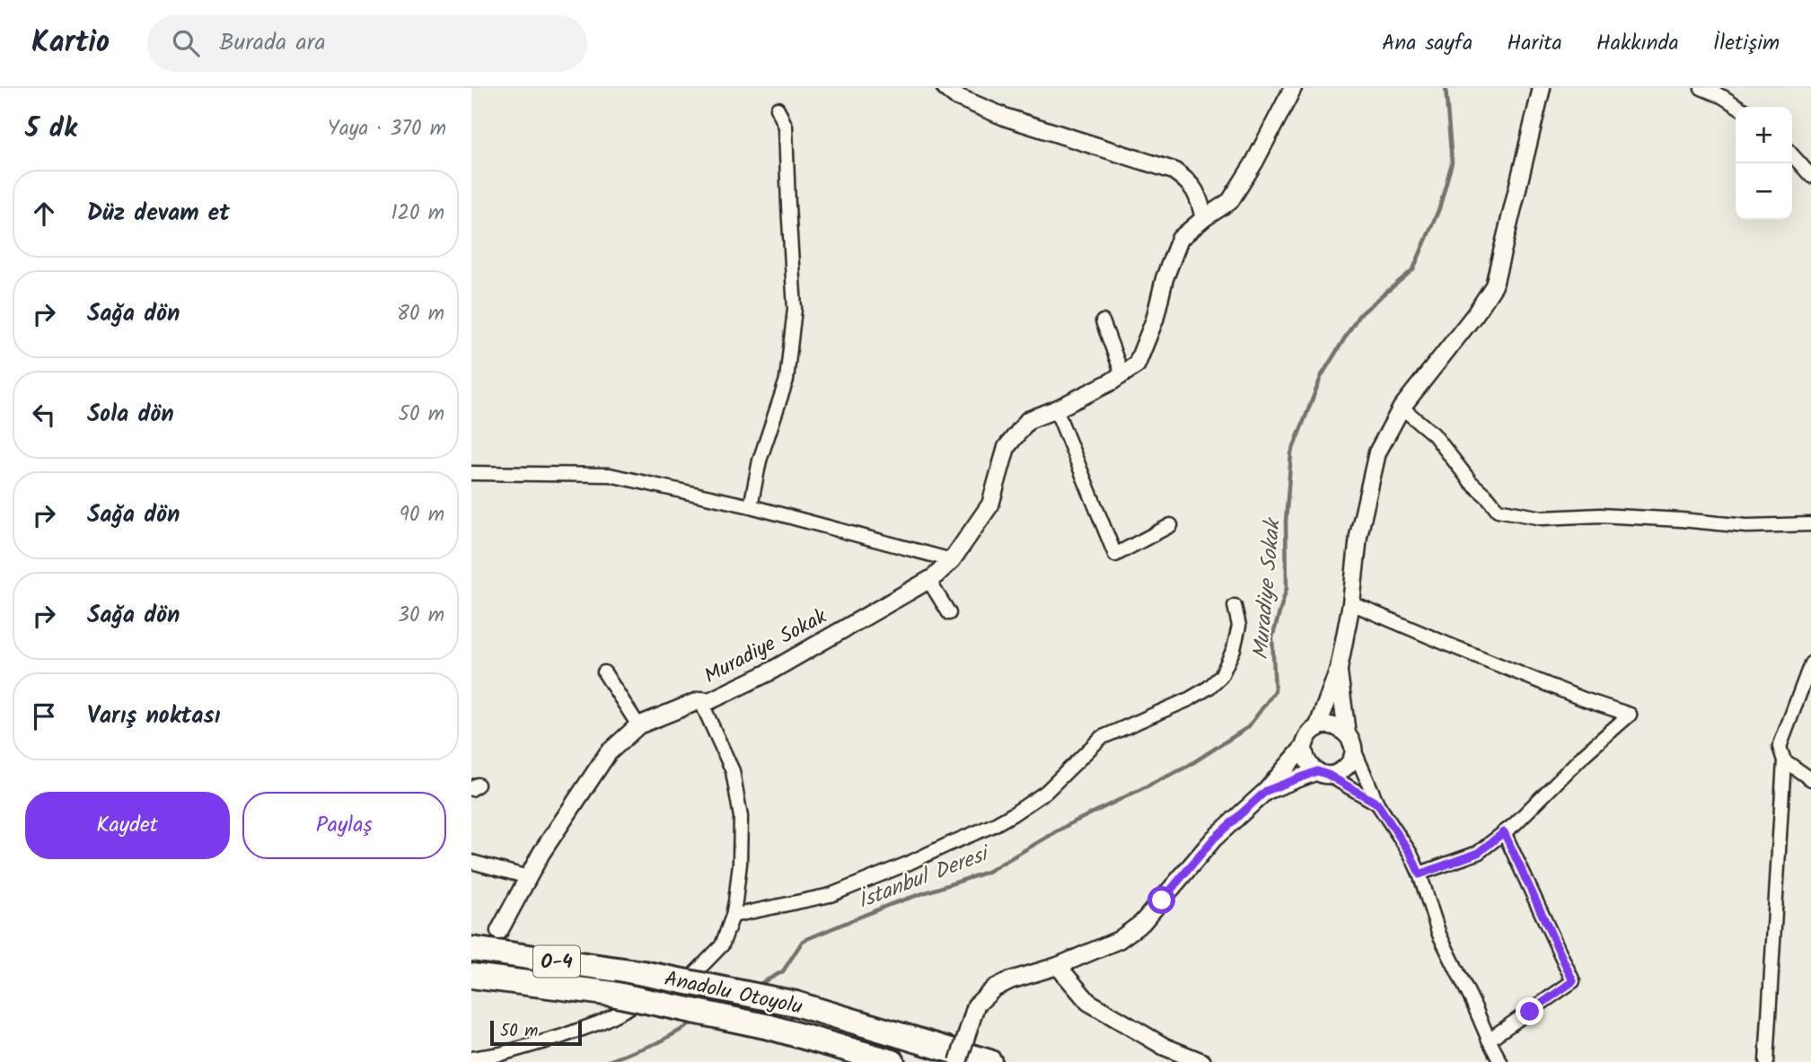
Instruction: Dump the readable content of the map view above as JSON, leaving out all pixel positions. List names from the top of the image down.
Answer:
{
  "streets": {
    "highway": ["O-4", "Anadolu Otoyolu"],
    "street": ["Muradiye Sokak"]
  },
  "water": ["Muradiye Sokak", "İstanbul Deresi"],
  "scale_bar": "50 m",
  "page": {
    "header": "Kartio",
    "search": "Burada ara",
    "nav": [
      "Ana sayfa",
      "Harita",
      "Hakkında",
      "İletişim"
    ],
    "heading": ["5 dk", "Yaya · 370 m"],
    "map_buttons": ["+", "−"],
    "list": [
      ["Düz devam et", "120 m"],
      ["Sağa dön", "80 m"],
      ["Sola dön", "50 m"],
      ["Sağa dön", "90 m"],
      ["Sağa dön", "30 m"],
      "Varış noktası"
    ],
    "buttons": ["Kaydet", "Paylaş"],
    "scale": "50 m"
  }
}
